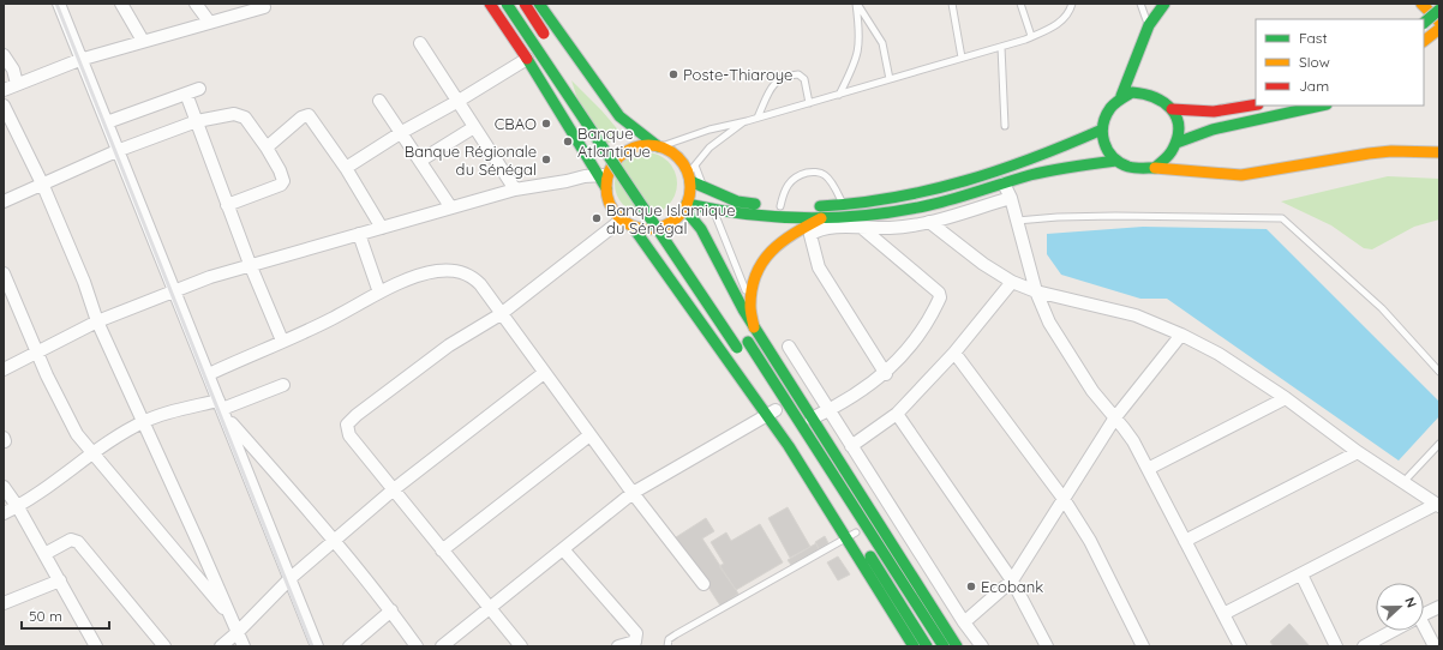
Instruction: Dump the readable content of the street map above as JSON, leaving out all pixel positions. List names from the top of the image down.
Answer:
{
  "places": [
    "Poste-Thiaroye",
    "CBAO",
    "Banque Atlantique",
    "Banque Régionale du Sénégal",
    "Banque Islamique du Sénégal",
    "Ecobank"
  ],
  "legend": ["Fast", "Slow", "Jam"],
  "scale_bar": "50 m",
  "north": "right"
}
